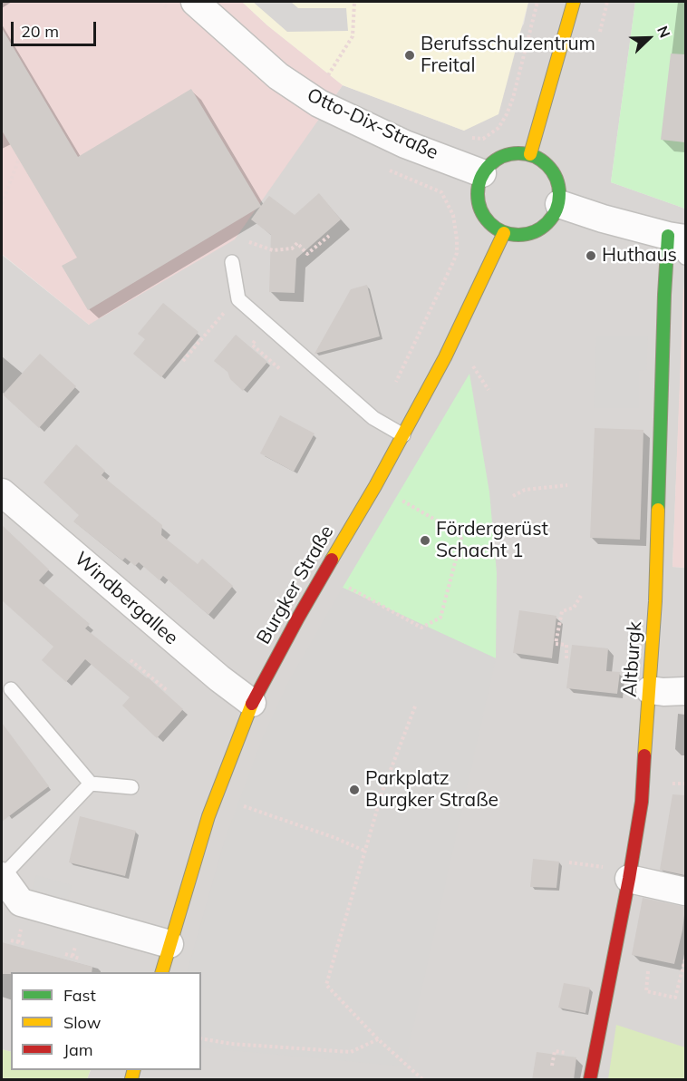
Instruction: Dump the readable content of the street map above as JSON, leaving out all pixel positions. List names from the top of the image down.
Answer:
{
  "streets": {
    "main road": ["Burgker Straße", "Altburgk"],
    "street": ["Otto-Dix-Straße", "Windbergallee"]
  },
  "crossings": [
    ["Otto-Dix-Straße", "Burgker Straße"],
    ["Burgker Straße", "Windbergallee"]
  ],
  "places": [
    "Berufsschulzentrum Freital",
    "Huthaus",
    "Fördergerüst Schacht 1",
    "Parkplatz Burgker Straße"
  ],
  "legend": ["Fast", "Slow", "Jam"],
  "scale_bar": "20 m",
  "north": "top right"
}
